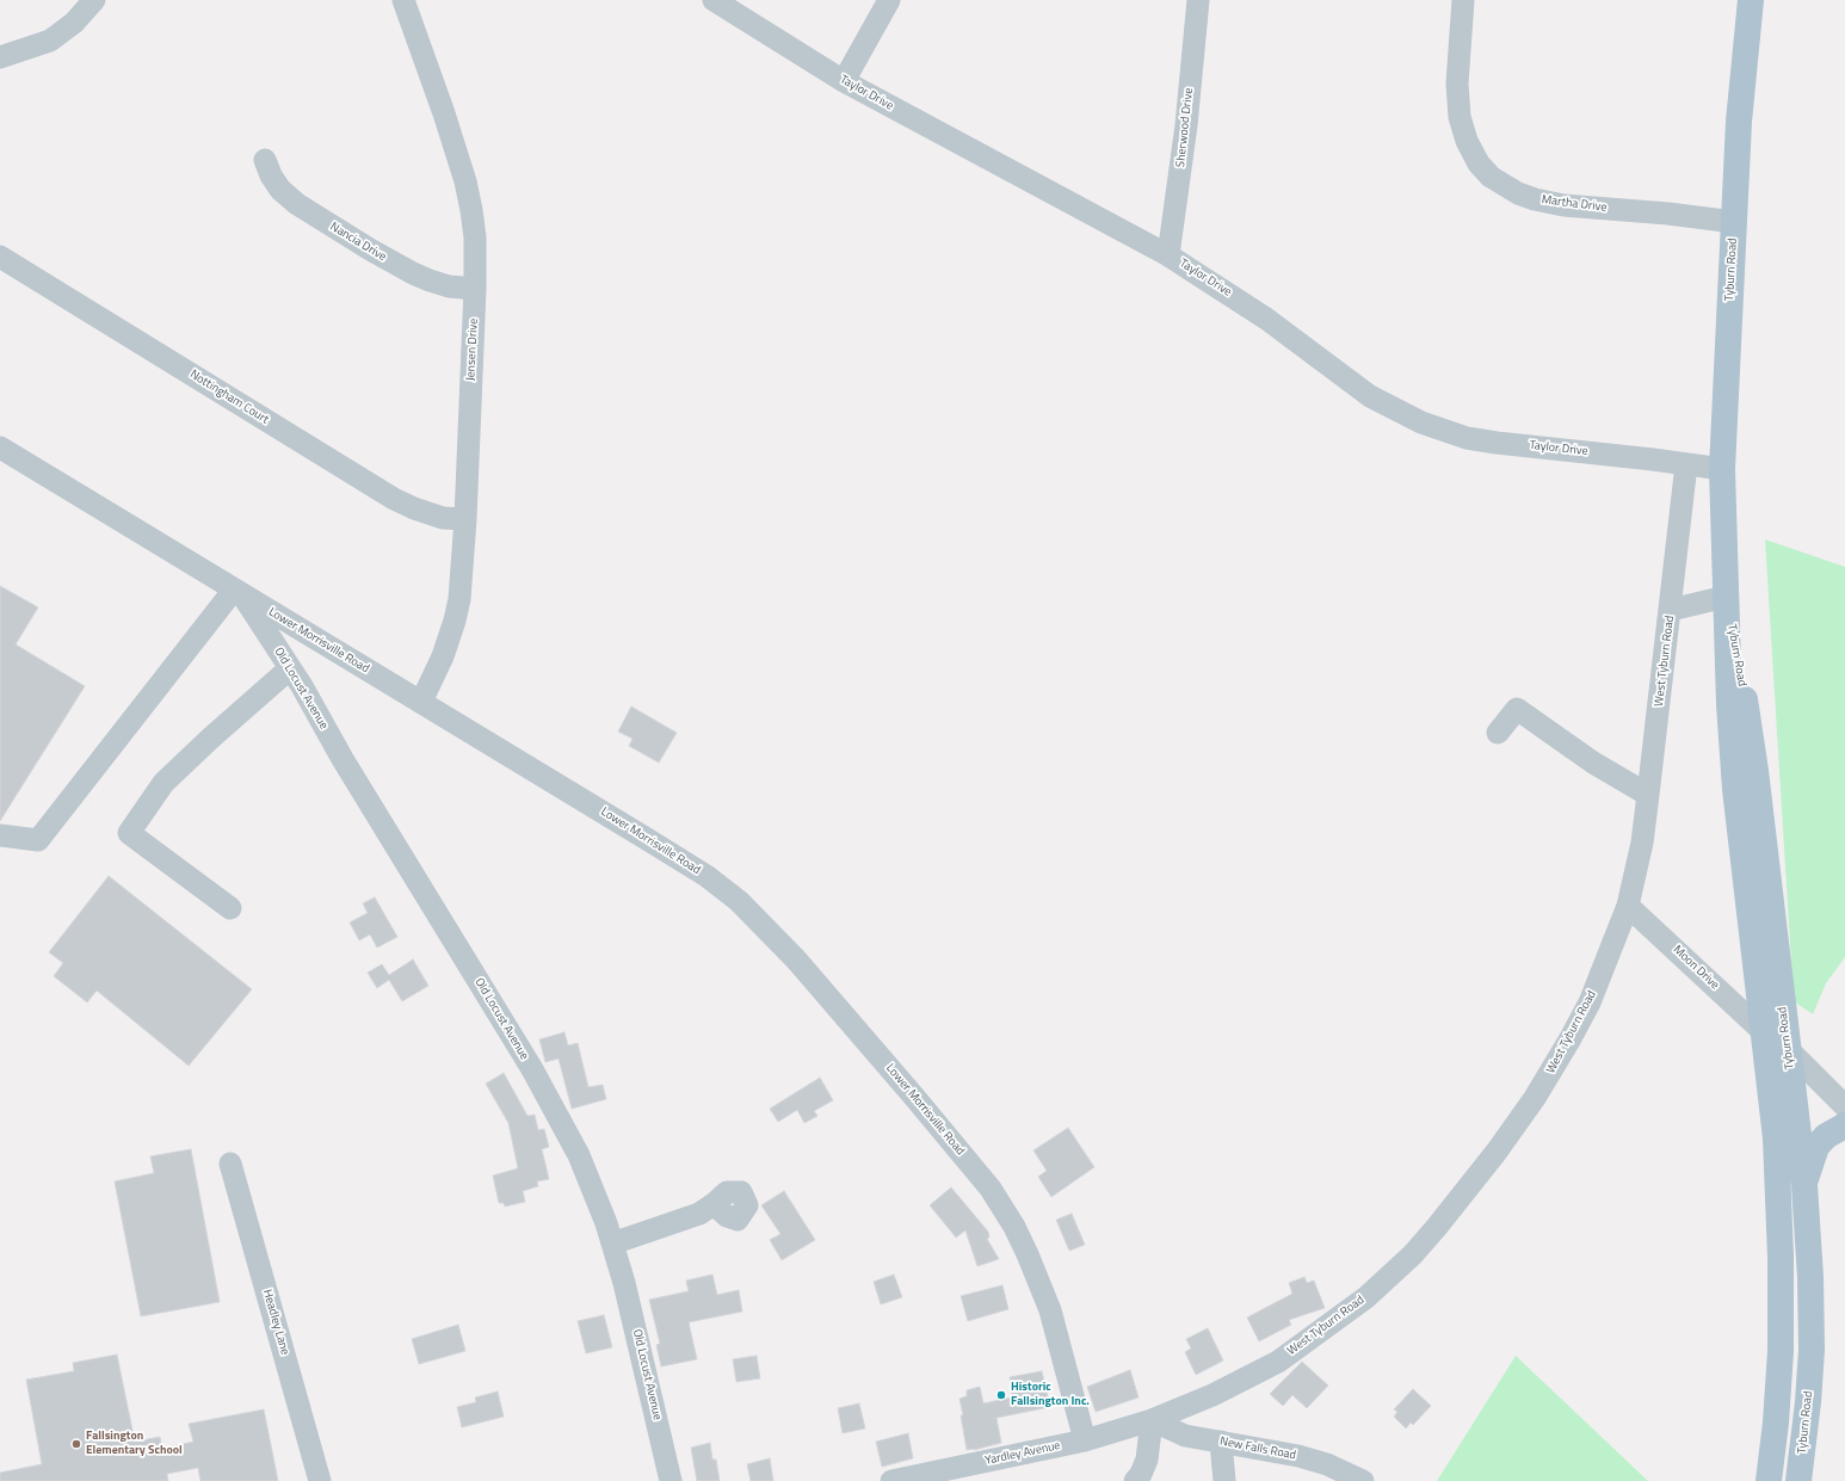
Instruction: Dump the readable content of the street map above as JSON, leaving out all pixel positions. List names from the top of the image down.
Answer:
{
  "streets": {
    "main road": ["Tyburn Road"],
    "street": [
      "Taylor Drive",
      "Sherwood Drive",
      "Martha Drive",
      "Nancia Drive",
      "Jensen Drive",
      "Nottingham Court",
      "Lower Morrisville Road",
      "West Tyburn Road",
      "Old Locust Avenue",
      "Moon Drive",
      "Headley Lane",
      "New Falls Road",
      "Yardley Avenue"
    ]
  },
  "crossings": [
    ["Taylor Drive", "Sherwood Drive"],
    ["Taylor Drive", "Tyburn Road"],
    ["Taylor Drive", "West Tyburn Road"],
    ["Martha Drive", "Tyburn Road"],
    ["Nancia Drive", "Jensen Drive"],
    ["Tyburn Road", "Moon Drive"],
    ["Jensen Drive", "Nottingham Court"],
    ["Jensen Drive", "Lower Morrisville Road"],
    ["Lower Morrisville Road", "Old Locust Avenue"],
    ["Lower Morrisville Road", "Yardley Avenue"],
    ["West Tyburn Road", "Moon Drive"],
    ["West Tyburn Road", "New Falls Road"],
    ["West Tyburn Road", "Yardley Avenue"],
    ["New Falls Road", "Yardley Avenue"]
  ],
  "places": ["Historic Fallsington Inc.", "Fallsington Elementary School"]
}
